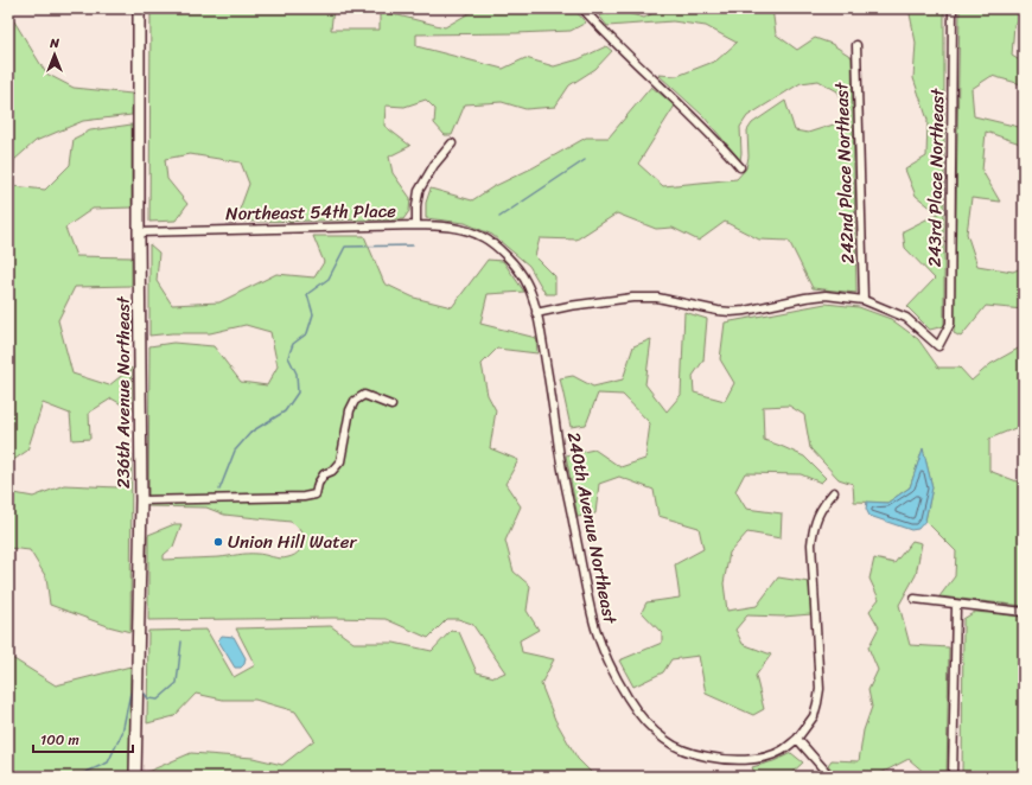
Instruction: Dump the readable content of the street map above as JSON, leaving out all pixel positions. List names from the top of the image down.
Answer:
{
  "streets": {
    "street": [
      "242nd Place Northeast",
      "243rd Place Northeast",
      "Northeast 54th Place",
      "236th Avenue Northeast",
      "240th Avenue Northeast"
    ]
  },
  "crossings": [
    ["242nd Place Northeast", "243rd Place Northeast"],
    ["Northeast 54th Place", "236th Avenue Northeast"],
    ["Northeast 54th Place", "240th Avenue Northeast"]
  ],
  "places": ["Union Hill Water"],
  "scale_bar": "100 m",
  "north": "top"
}
